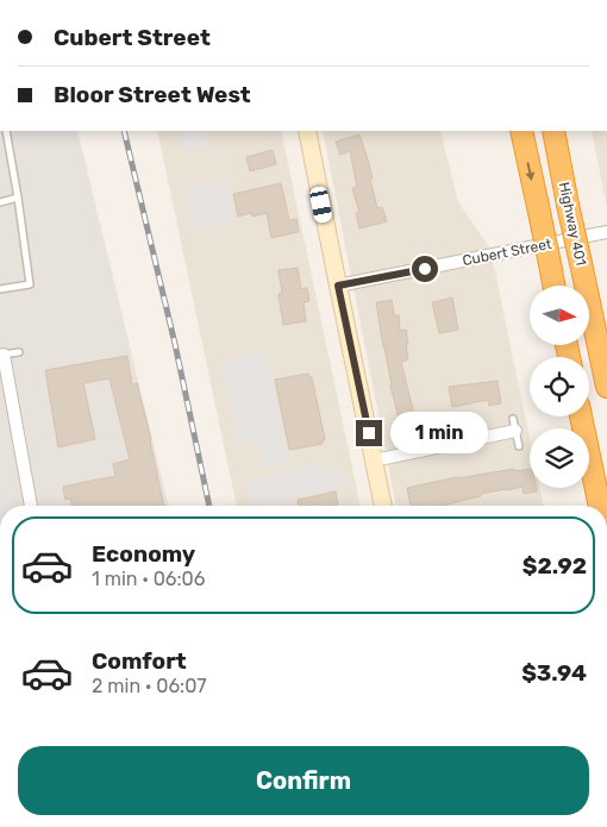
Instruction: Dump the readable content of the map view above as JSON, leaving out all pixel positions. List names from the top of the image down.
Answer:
{
  "streets": {
    "highway": ["Highway 401"],
    "street": ["Cubert Street"]
  },
  "north": "right",
  "page": {
    "banner": ["Cubert Street", "Bloor Street West"],
    "bubble": "1 min",
    "list": [
      {
        "name": "Economy",
        "note": "1 min · 06:06",
        "value": "$2.92"
      },
      {
        "name": "Comfort",
        "note": "2 min · 06:07",
        "value": "$3.94"
      }
    ],
    "buttons": "Confirm"
  }
}
